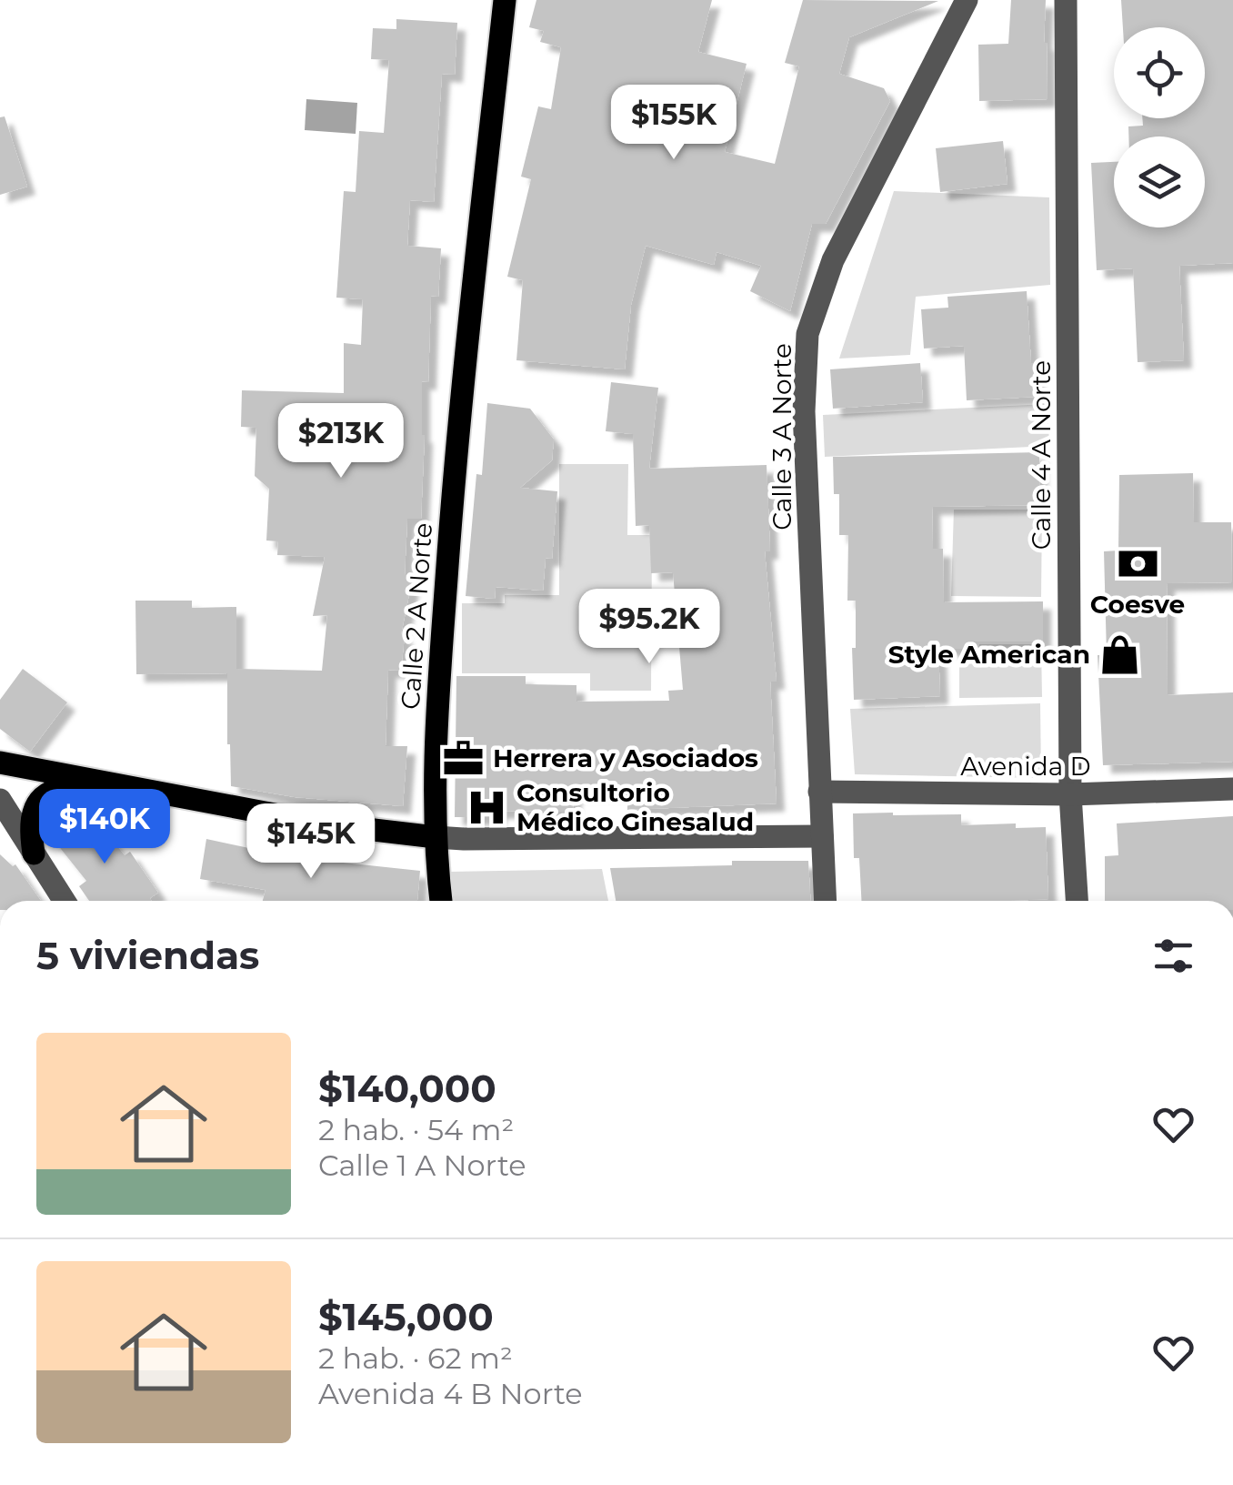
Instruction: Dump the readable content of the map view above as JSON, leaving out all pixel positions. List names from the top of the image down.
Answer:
{
  "streets": {
    "main road": ["Calle 2 A Norte"],
    "street": ["Calle 3 A Norte", "Calle 4 A Norte", "Avenida D"]
  },
  "crossings": [
    ["Calle 3 A Norte", "Avenida D"],
    ["Calle 4 A Norte", "Avenida D"]
  ],
  "places": {
    "bank": ["Coesve"],
    "shop": ["Style American"],
    "office": ["Herrera y Asociados"],
    "hospital": ["Consultorio Médico Ginesalud"]
  },
  "page": {
    "price": [
      "$155K",
      "$213K",
      "$95.2K",
      "$140K",
      "$145K"
    ],
    "heading": "5 viviendas",
    "list": [
      {
        "name": "$140,000",
        "note": "2 hab. · 54 m² · Calle 1 A Norte"
      },
      {
        "name": "$145,000",
        "note": "2 hab. · 62 m² · Avenida 4 B Norte"
      }
    ]
  }
}
